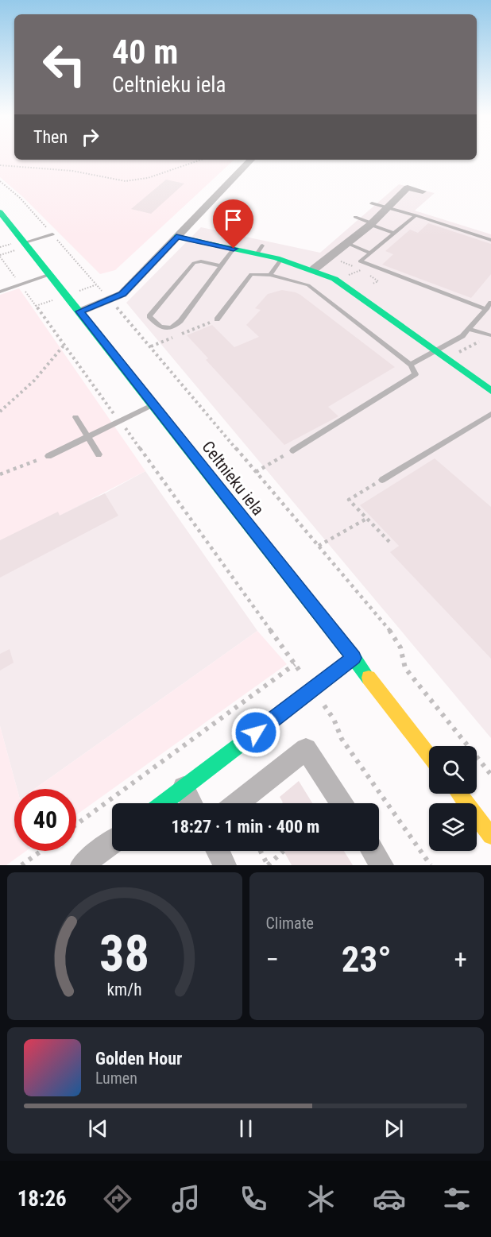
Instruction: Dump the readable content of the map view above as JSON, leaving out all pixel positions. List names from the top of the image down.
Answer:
{
  "streets": {
    "street": ["Celtnieku iela"]
  },
  "page": {
    "turn": ["40 m", "Celtnieku iela"],
    "then": "Then",
    "limit": "40",
    "trip": "18:27 · 1 min · 400 m",
    "tile": "Climate",
    "heat": ["−", "23°", "+"],
    "song": ["Golden Hour", "Lumen"],
    "tabs": "18:26",
    "gauge": ["38", "km/h"]
  }
}
